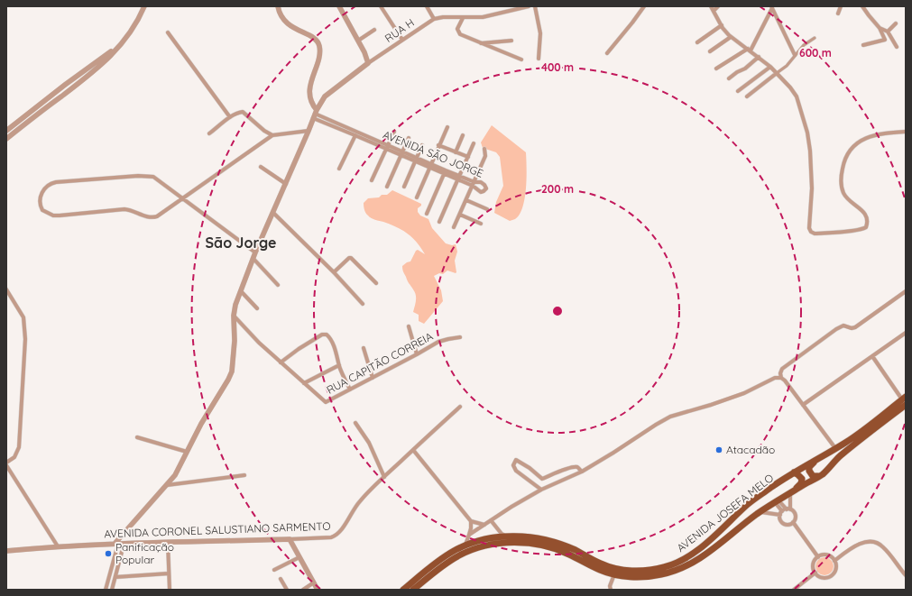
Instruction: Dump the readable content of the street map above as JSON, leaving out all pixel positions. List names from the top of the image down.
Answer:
{
  "streets": {
    "main road": ["AVENIDA JOSEFA MELO"],
    "street": [
      "RUA H",
      "AVENIDA SÃO JORGE",
      "RUA CAPITÃO CORREIA",
      "AVENIDA CORONEL SALUSTIANO SARMENTO"
    ]
  },
  "districts": ["São Jorge"],
  "places": ["Atacadão", "Panificação Popular"],
  "rings": ["600 m", "400 m", "200 m"]
}
